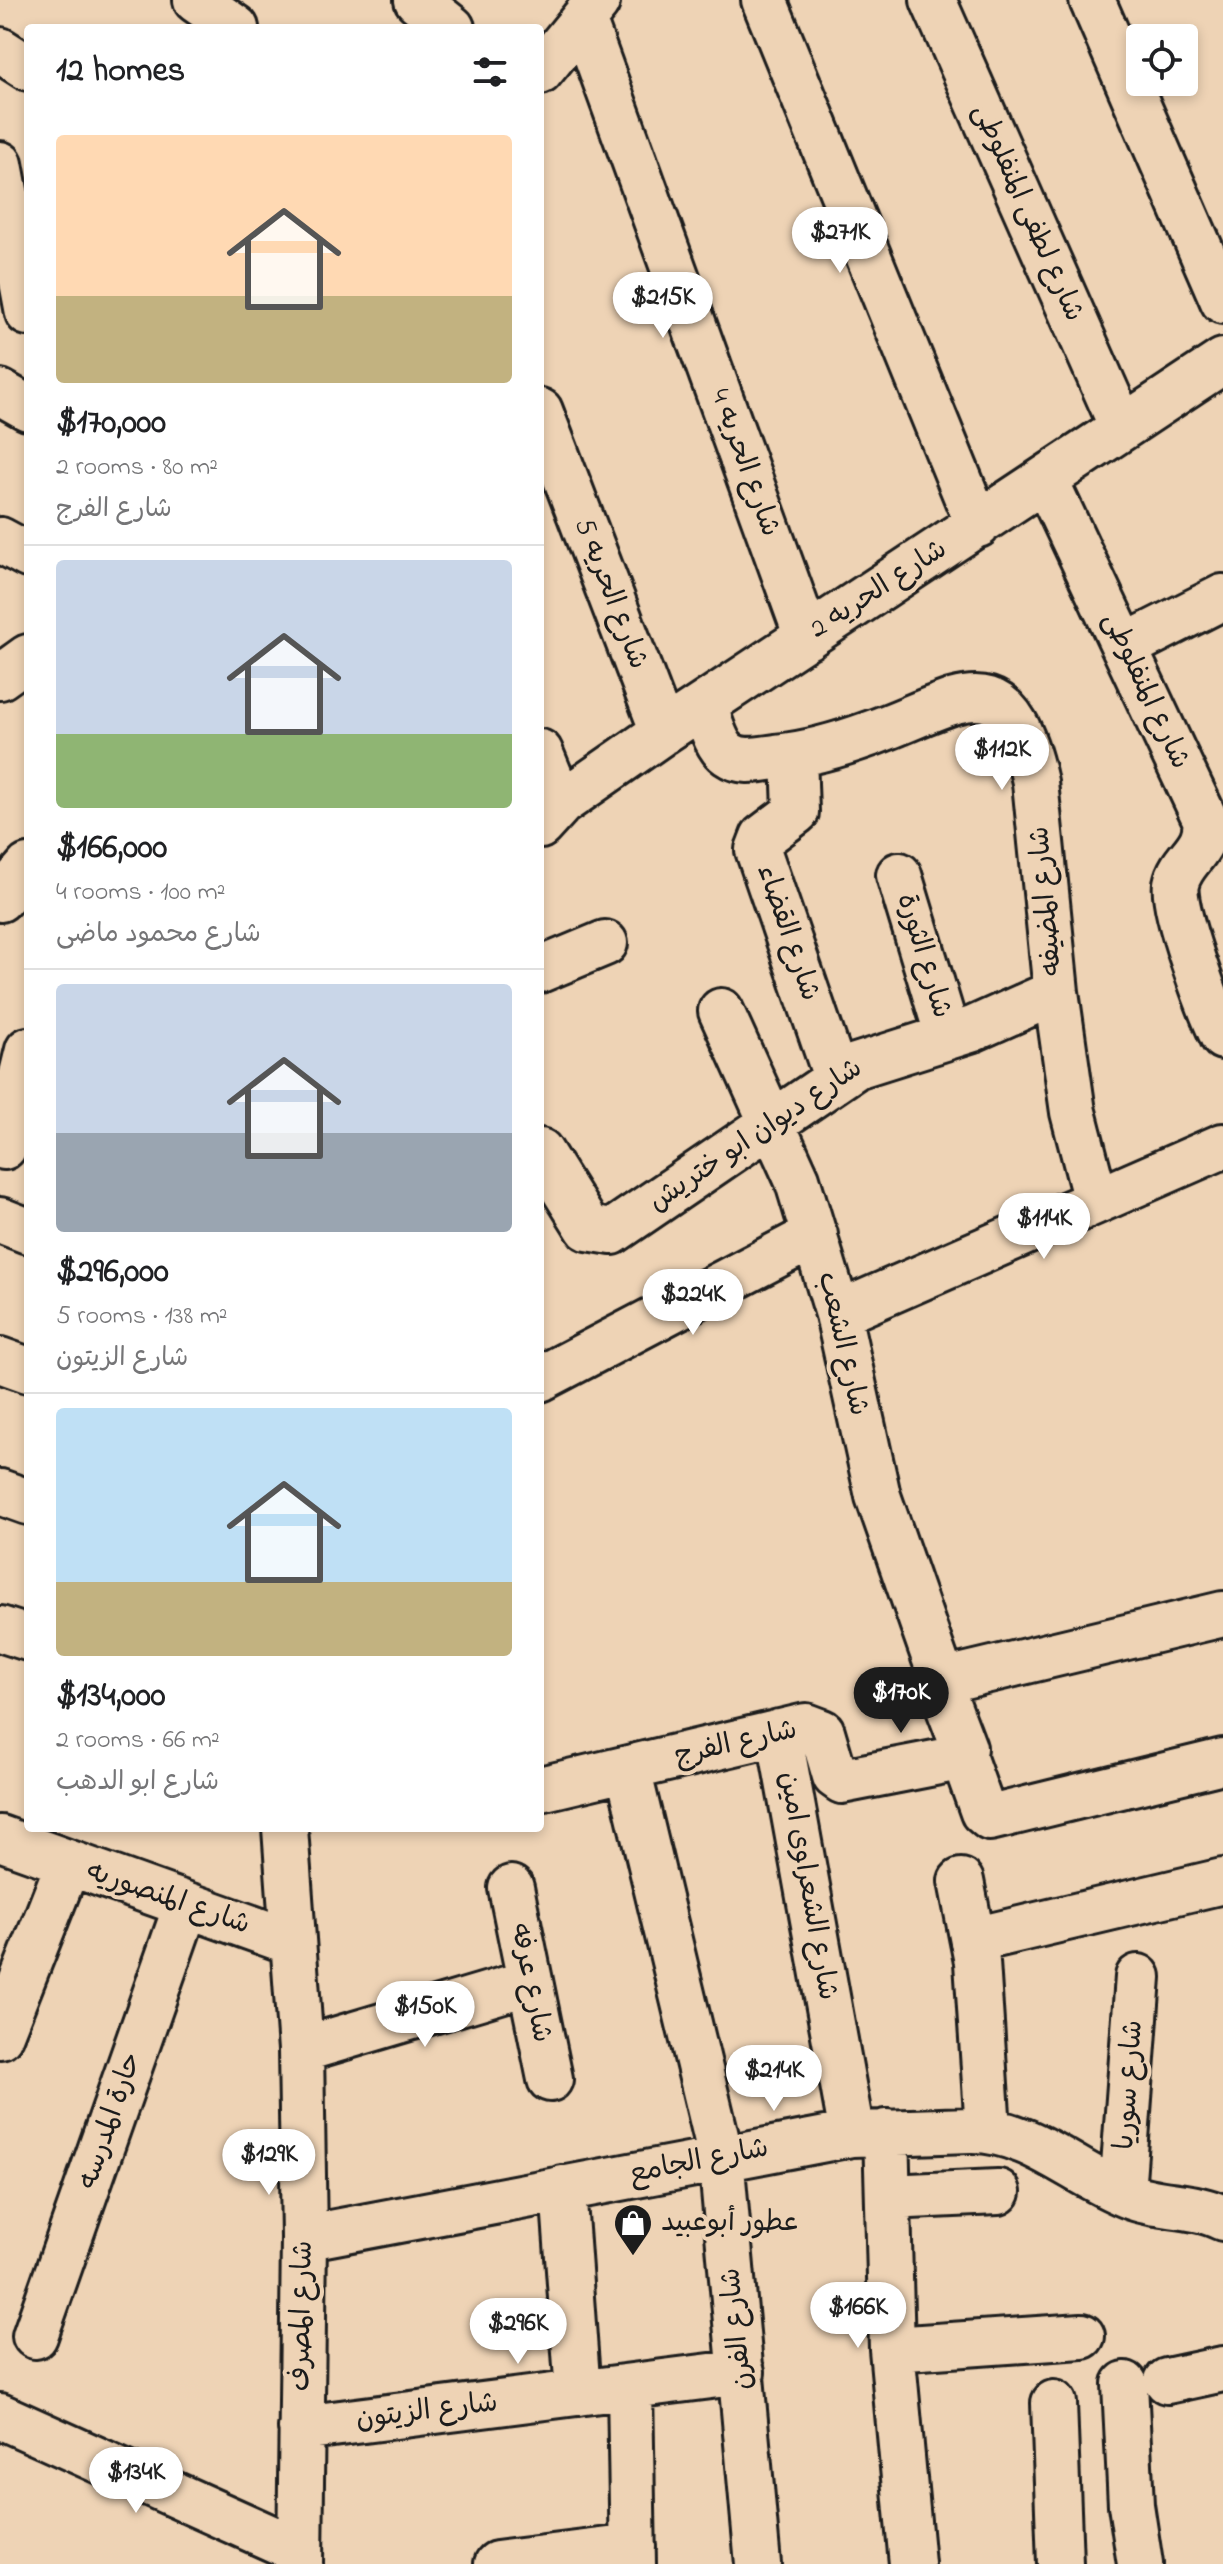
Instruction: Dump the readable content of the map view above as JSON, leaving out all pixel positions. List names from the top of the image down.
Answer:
{
  "streets": {
    "street": [
      "شارع لطفى المنفلوطى",
      "شارع الحريه 4",
      "شارع الحريه 2",
      "شارع الحريه 5",
      "شارع المنفلوطى",
      "شارع المضيفه",
      "شارع القضاء",
      "شارع الثورة",
      "شارع ديوان ابو ختريش",
      "شارع الشعب",
      "شارع الفرج",
      "شارع الشعراوى امين",
      "شارع المنصوريه",
      "شارع عرفه",
      "شارع سوريا",
      "حارة المدرسه",
      "شارع الجامع",
      "شارع المصرف",
      "شارع الفرن",
      "شارع الزيتون"
    ]
  },
  "crossings": [
    ["شارع لطفى المنفلوطى", "شارع الحريه 2"],
    ["شارع الحريه 4", "شارع الحريه 2"],
    ["شارع الحريه 2", "شارع الحريه 5"],
    ["شارع الحريه 2", "شارع المنفلوطى"],
    ["شارع الحريه 2", "شارع المضيفه"],
    ["شارع المضيفه", "شارع القضاء"],
    ["شارع المضيفه", "شارع ديوان ابو ختريش"],
    ["شارع القضاء", "شارع ديوان ابو ختريش"],
    ["شارع الثورة", "شارع ديوان ابو ختريش"],
    ["شارع ديوان ابو ختريش", "شارع الشعب"],
    ["شارع الفرج", "شارع الشعراوى امين"],
    ["شارع الفرج", "شارع الفرن"],
    ["شارع الشعراوى امين", "شارع الجامع"],
    ["شارع المنصوريه", "حارة المدرسه"],
    ["شارع المنصوريه", "شارع المصرف"],
    ["شارع سوريا", "شارع الجامع"],
    ["شارع الجامع", "شارع المصرف"],
    ["شارع الجامع", "شارع الفرن"],
    ["شارع المصرف", "شارع الزيتون"],
    ["شارع الفرن", "شارع الزيتون"]
  ],
  "places": {
    "shop": ["عطور أبوعبيد"]
  },
  "page": {
    "heading": "12 homes",
    "list": [
      {
        "name": "$170,000",
        "note": "2 rooms · 80 m² · شارع الفرج"
      },
      {
        "name": "$166,000",
        "note": "4 rooms · 100 m² · شارع محمود ماضى"
      },
      {
        "name": "$296,000",
        "note": "5 rooms · 138 m² · شارع الزيتون"
      },
      {
        "name": "$134,000",
        "note": "2 rooms · 66 m² · شارع ابو الدهب"
      }
    ],
    "price": [
      "$271K",
      "$215K",
      "$112K",
      "$114K",
      "$224K",
      "$170K",
      "$150K",
      "$214K",
      "$129K",
      "$166K",
      "$296K",
      "$134K"
    ]
  }
}
